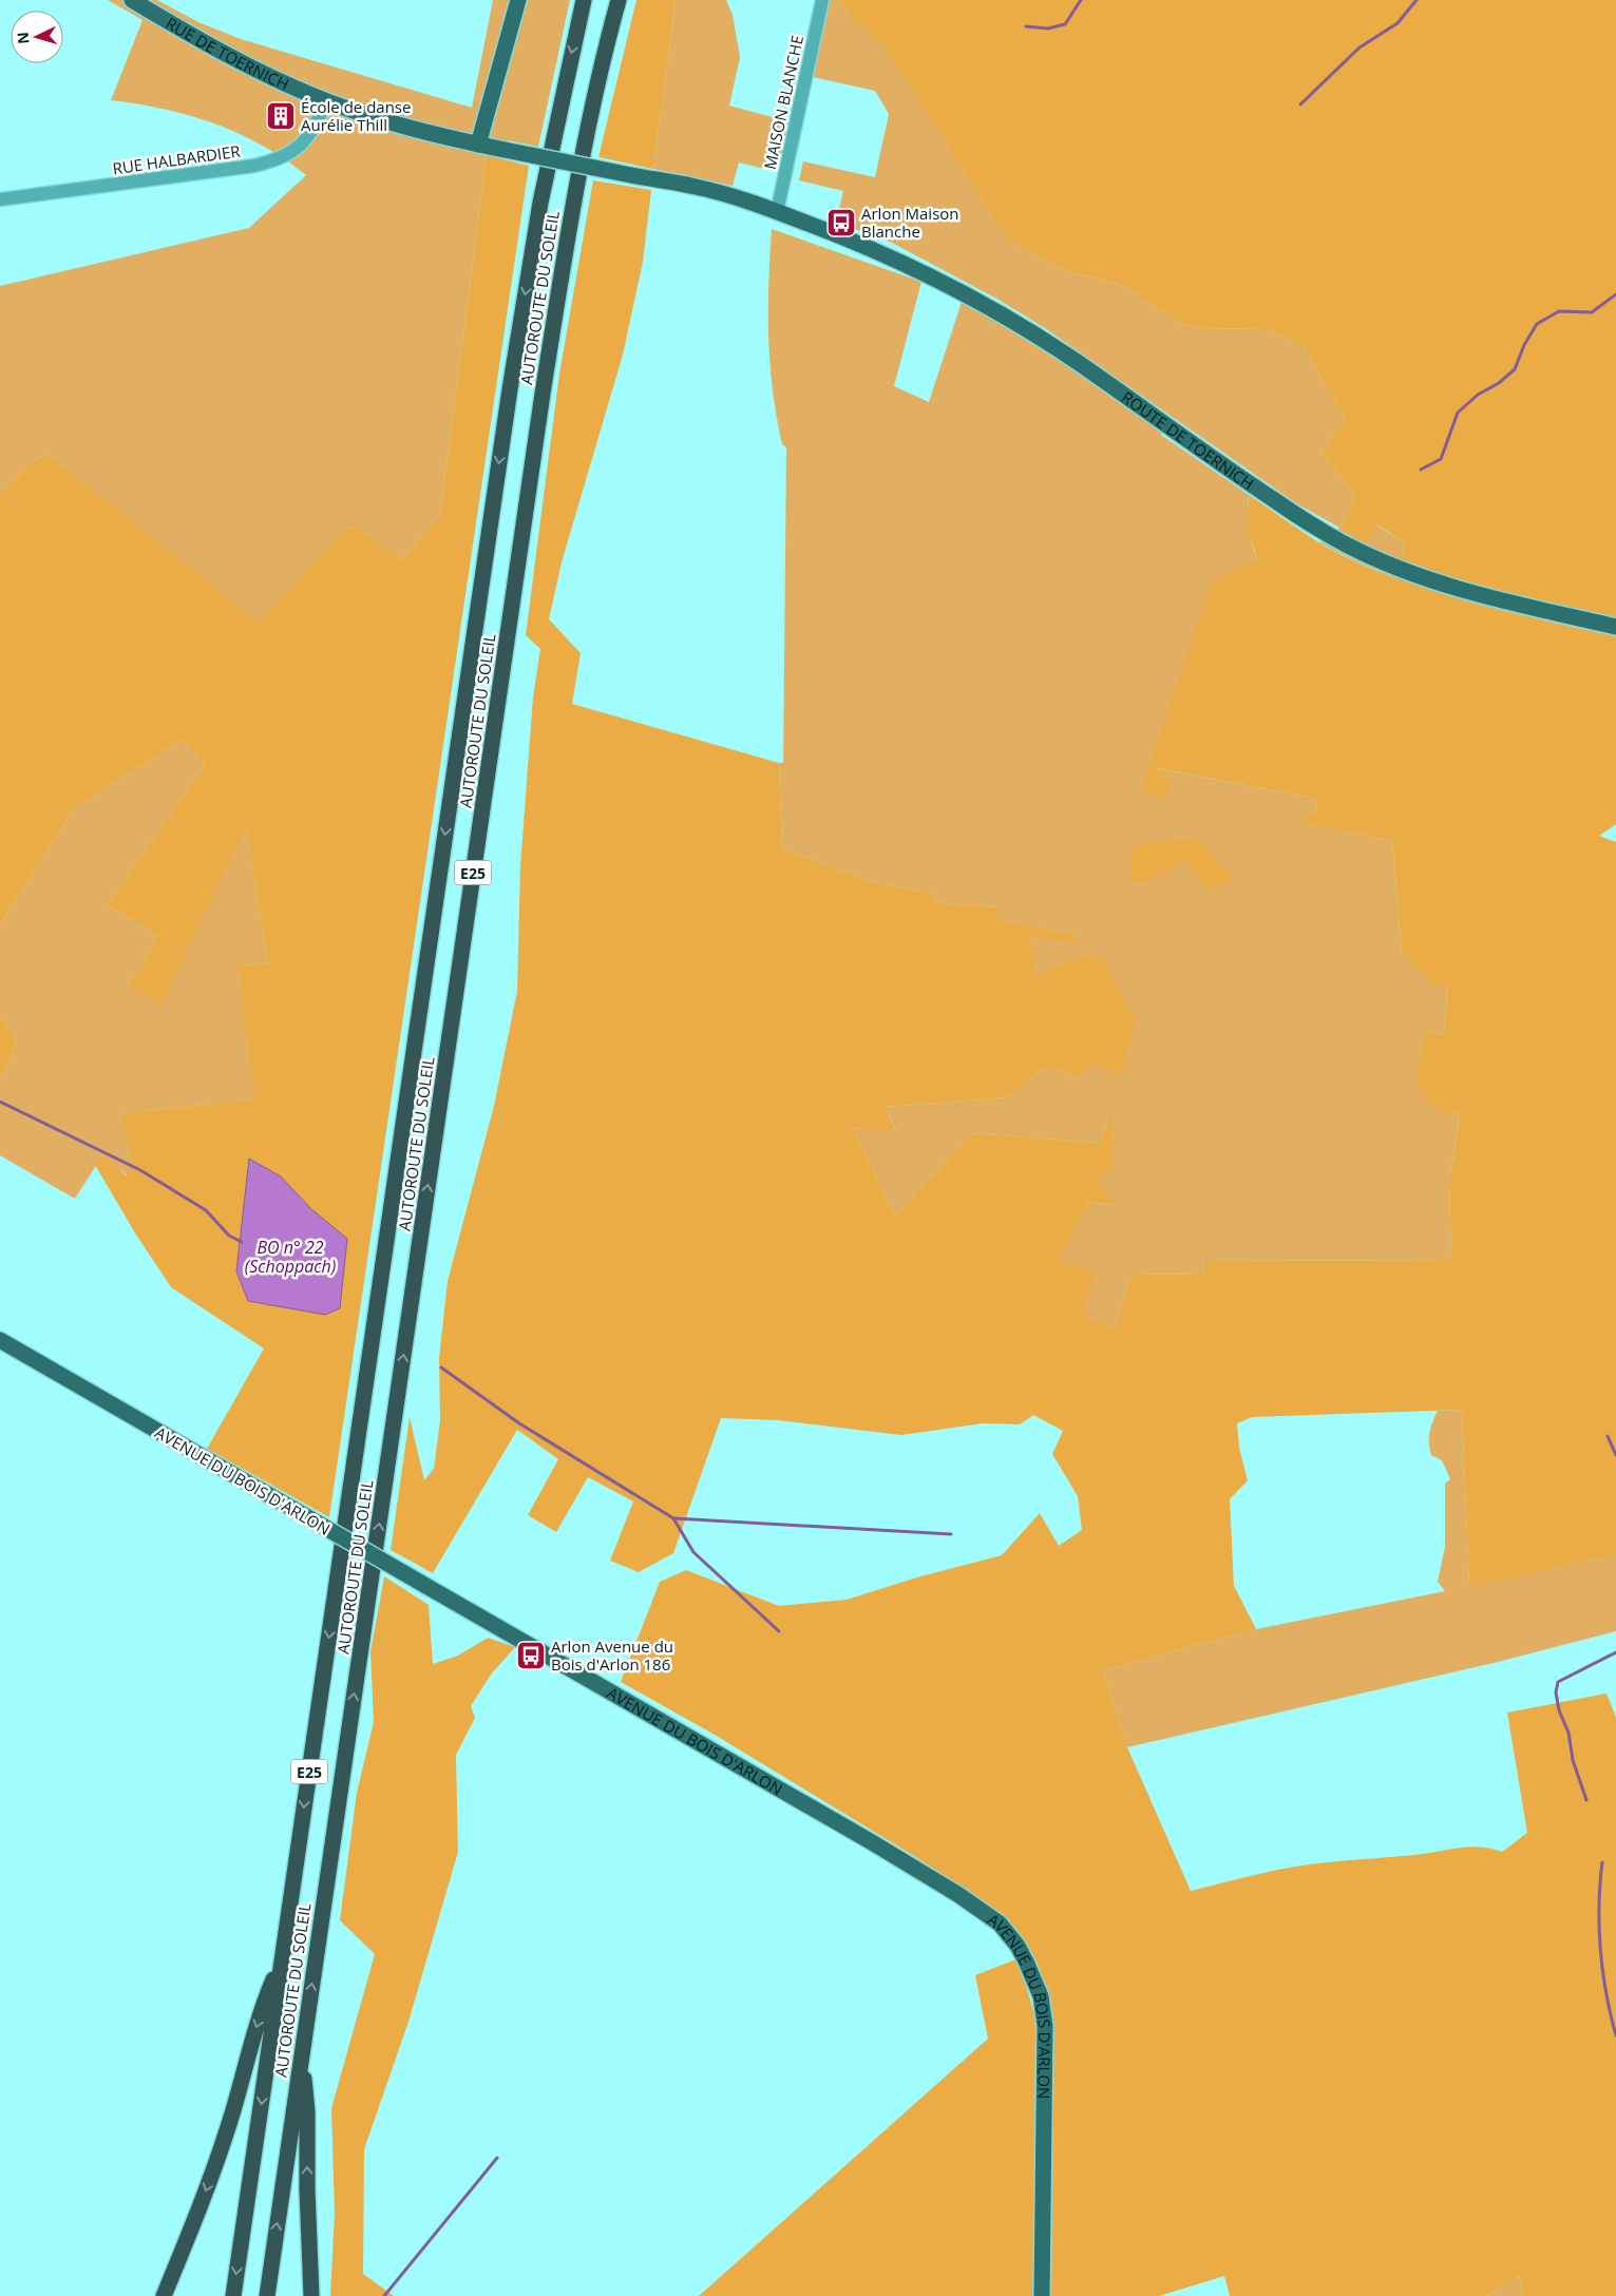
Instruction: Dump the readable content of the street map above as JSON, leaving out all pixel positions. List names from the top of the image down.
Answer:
{
  "streets": {
    "highway": ["AUTOROUTE DU SOLEIL", "E25"],
    "main road": ["RUE DE TOERNICH", "ROUTE DE TOERNICH", "AVENUE DU BOIS D'ARLON"],
    "street": ["MAISON BLANCHE", "RUE HALBARDIER"]
  },
  "crossings": [
    ["RUE DE TOERNICH", "RUE HALBARDIER"],
    ["MAISON BLANCHE", "ROUTE DE TOERNICH"]
  ],
  "water": ["BO n° 22 (Schoppach)"],
  "places": {
    "building": ["École de danse Aurélie Thill"],
    "bus stop": ["Arlon Maison Blanche", "Arlon Avenue du Bois d'Arlon 186"]
  },
  "north": "left"
}
